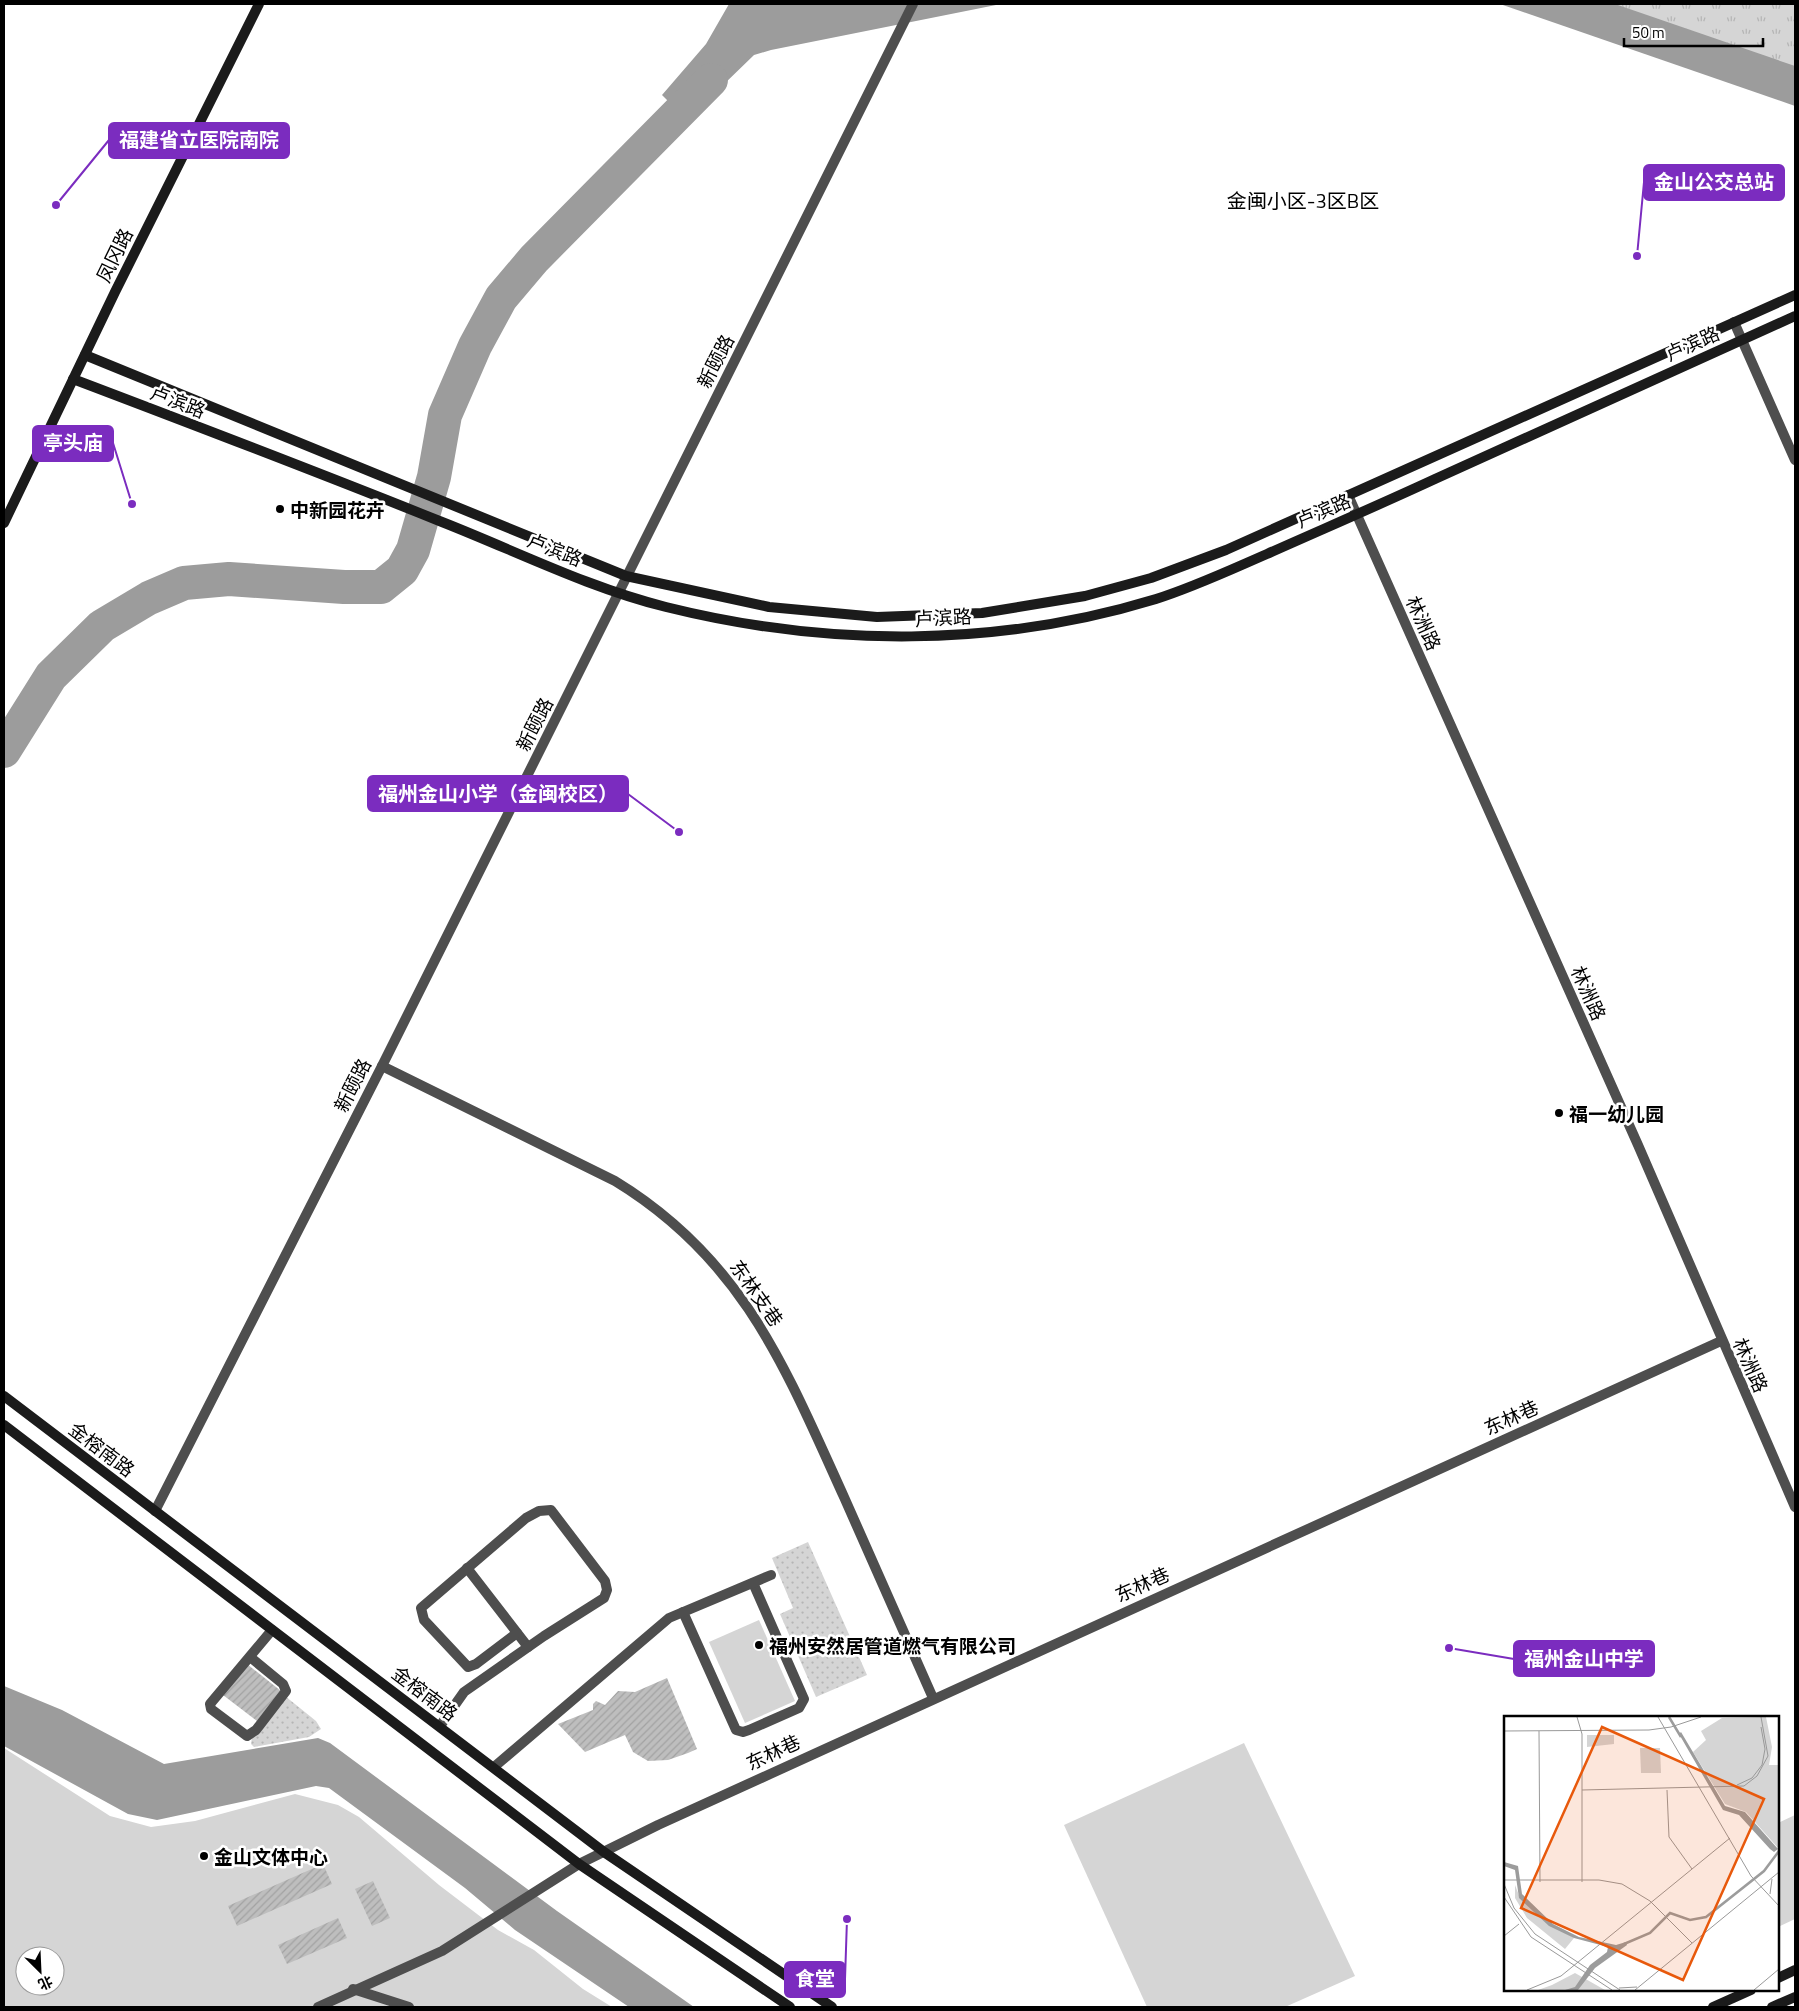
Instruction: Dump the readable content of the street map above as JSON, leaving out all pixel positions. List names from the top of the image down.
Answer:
{
  "streets": {
    "main road": ["凤冈路", "卢滨路", "金榕南路"],
    "street": [
      "新颐路",
      "林洲路",
      "东林支巷",
      "东林巷"
    ]
  },
  "crossings": [
    ["凤冈路", "卢滨路"],
    ["卢滨路", "新颐路"],
    ["卢滨路", "林洲路"],
    ["新颐路", "东林支巷"],
    ["新颐路", "金榕南路"],
    ["林洲路", "东林巷"],
    ["东林支巷", "东林巷"],
    ["东林巷", "金榕南路"]
  ],
  "districts": ["金闽小区-3区B区"],
  "places": [
    "福建省立医院南院",
    "金山公交总站",
    "亭头庙",
    "中新园花卉",
    "福州金山小学（金闽校区）",
    "福一幼儿园",
    "福州安然居管道燃气有限公司",
    "福州金山中学",
    "金山文体中心",
    "食堂"
  ],
  "scale_bar": "50 m",
  "north": "bottom right"
}
